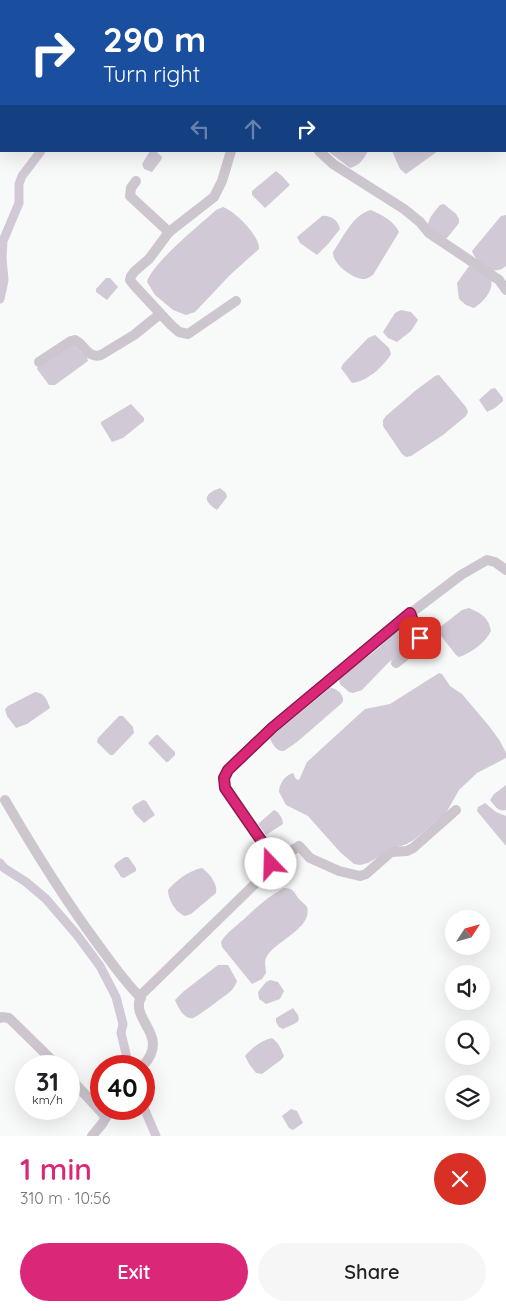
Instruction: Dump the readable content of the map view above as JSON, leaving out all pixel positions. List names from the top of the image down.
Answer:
{
  "north": "top right",
  "page": {
    "turn": ["290 m", "Turn right"],
    "speed": "31 km/h",
    "limit": "40",
    "heading": ["1 min", "310 m · 10:56"],
    "buttons": ["Exit", "Share"]
  }
}
